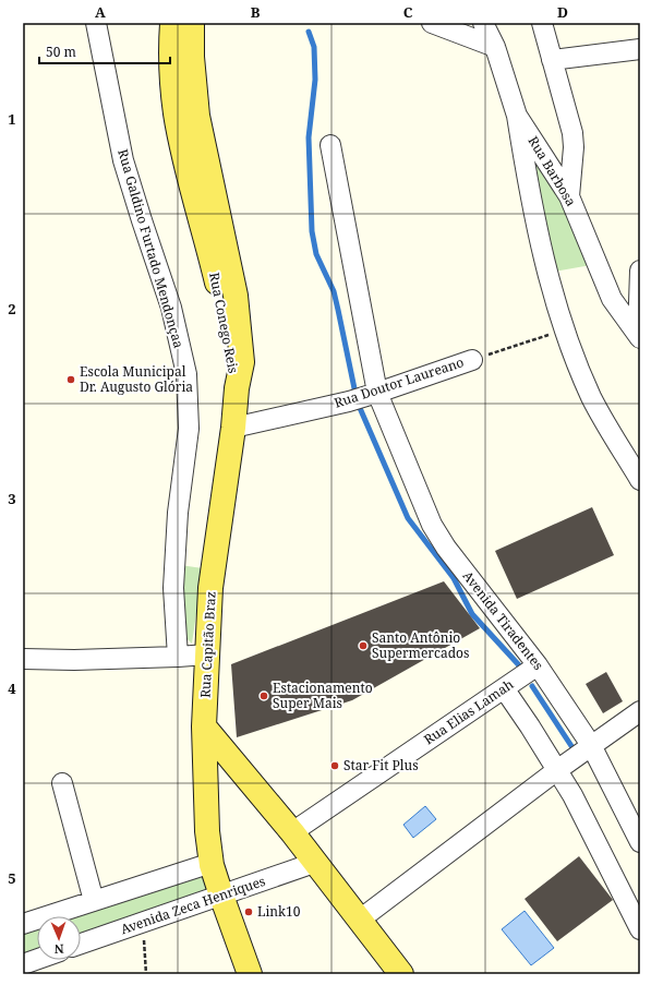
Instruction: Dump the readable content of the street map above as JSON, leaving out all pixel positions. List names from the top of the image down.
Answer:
{
  "streets": {
    "main road": ["Rua Conego Reis", "Rua Capitão Braz"],
    "street": [
      "Rua Barbosa",
      "Rua Galdino Furtado Mendonçaa",
      "Rua Doutor Laureano",
      "Avenida Tiradentes",
      "Rua Elias Lamah",
      "Avenida Zeca Henriques"
    ]
  },
  "crossings": [
    ["Rua Conego Reis", "Rua Capitão Braz"],
    ["Rua Doutor Laureano", "Avenida Tiradentes"],
    ["Rua Doutor Laureano", "Rua Capitão Braz"],
    ["Avenida Tiradentes", "Rua Elias Lamah"]
  ],
  "places": [
    "Escola Municipal Dr. Augusto Glória",
    "Santo Antônio Supermercados",
    "Estacionamento Super Mais",
    "Star Fit Plus",
    "Link10"
  ],
  "scale_bar": "50 m",
  "north": "bottom",
  "grid": {
    "columns": [
      "A",
      "B",
      "C",
      "D"
    ],
    "rows": [
      "1",
      "2",
      "3",
      "4",
      "5"
    ]
  }
}
